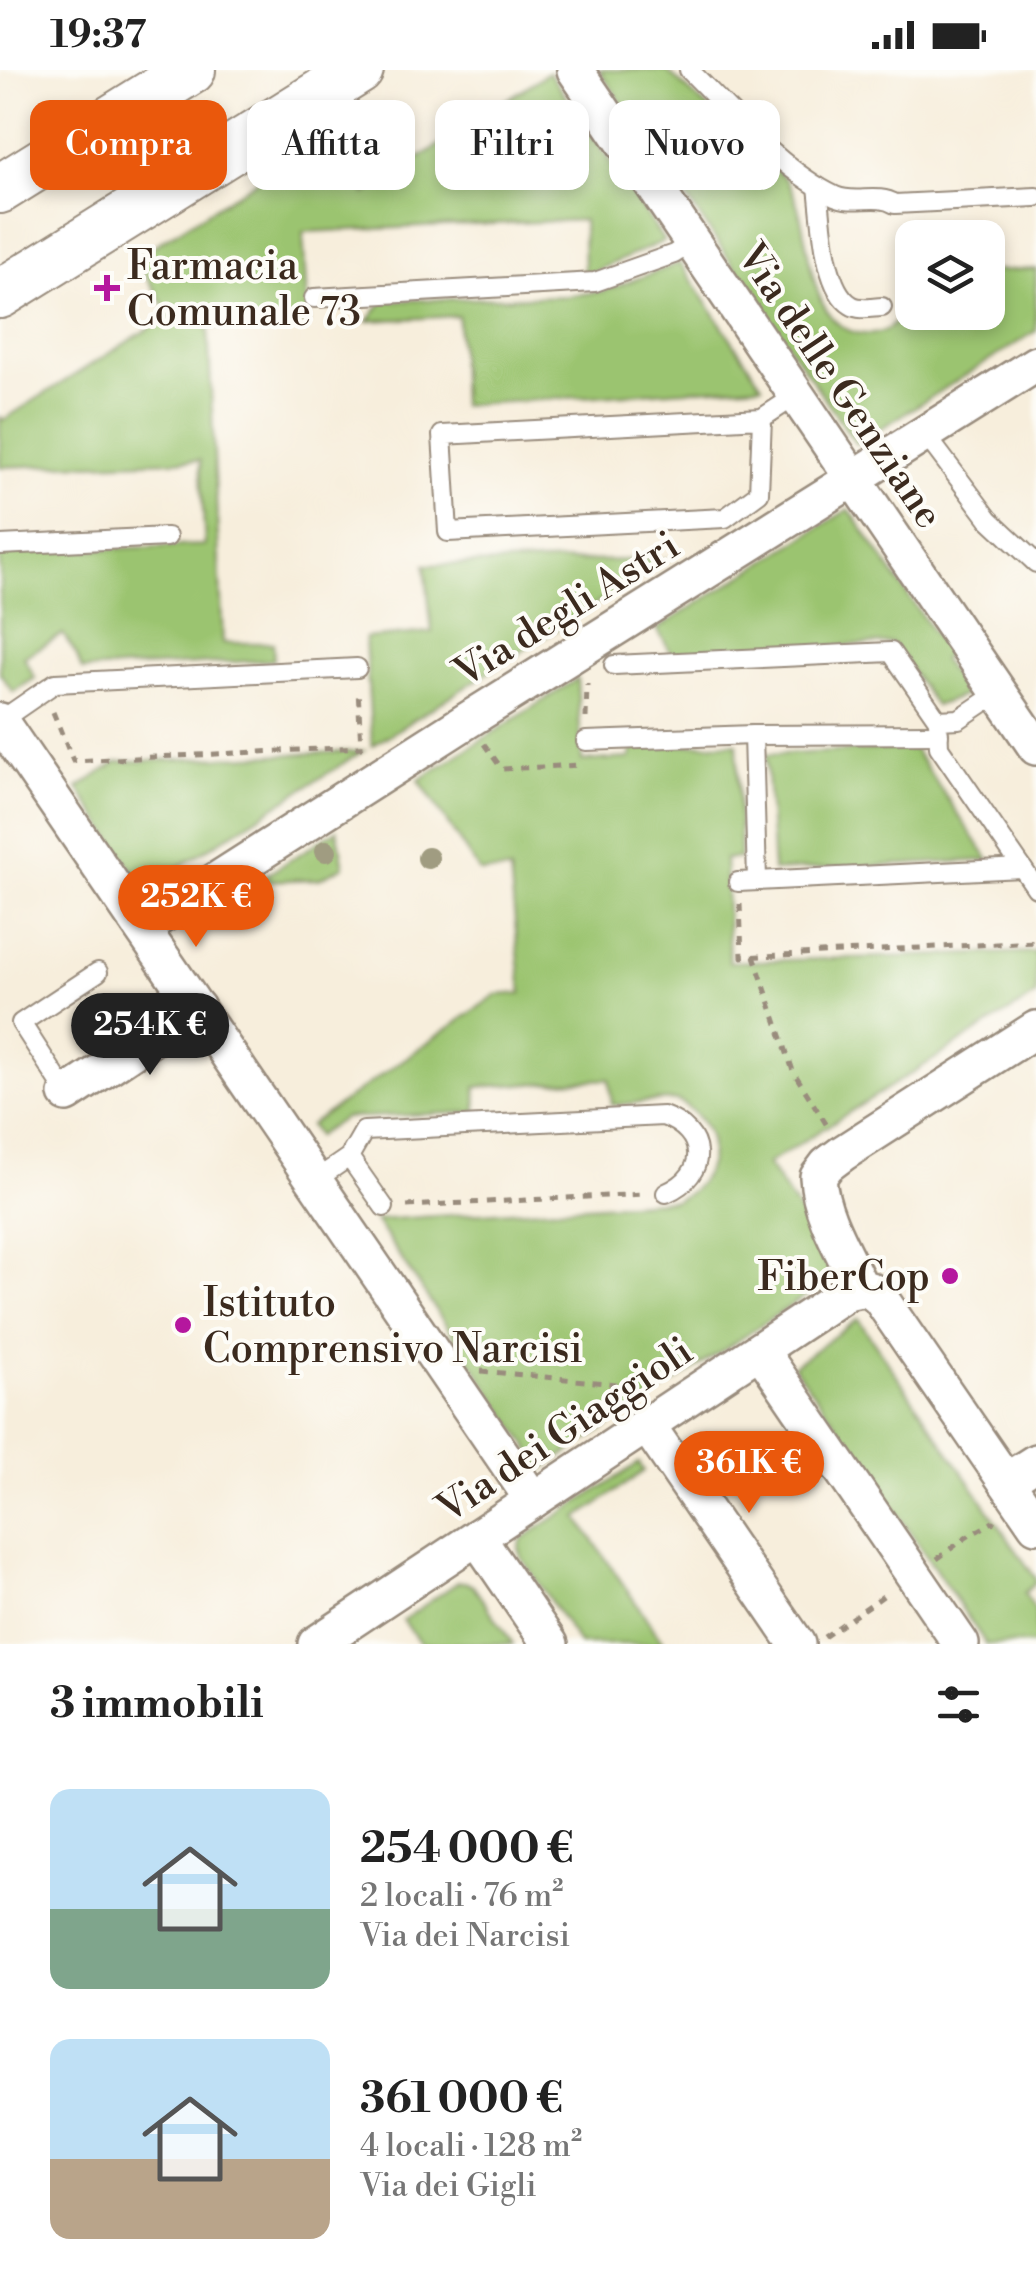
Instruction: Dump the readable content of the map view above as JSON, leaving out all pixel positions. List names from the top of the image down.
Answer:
{
  "streets": {
    "street": ["Via delle Genziane", "Via degli Astri", "Via dei Giaggioli"]
  },
  "crossings": [
    ["Via delle Genziane", "Via degli Astri"]
  ],
  "places": {
    "health": ["Farmacia Comunale 73"],
    "other": ["FiberCop", "Istituto Comprensivo Narcisi"]
  },
  "page": {
    "status": "19:37",
    "chip": [
      "Compra",
      "Affitta",
      "Filtri",
      "Nuovo"
    ],
    "price": ["252K €", "254K €", "361K €"],
    "heading": "3 immobili",
    "list": [
      {
        "name": "254 000 €",
        "note": "2 locali · 76 m² · Via dei Narcisi"
      },
      {
        "name": "361 000 €",
        "note": "4 locali · 128 m² · Via dei Gigli"
      }
    ]
  }
}
